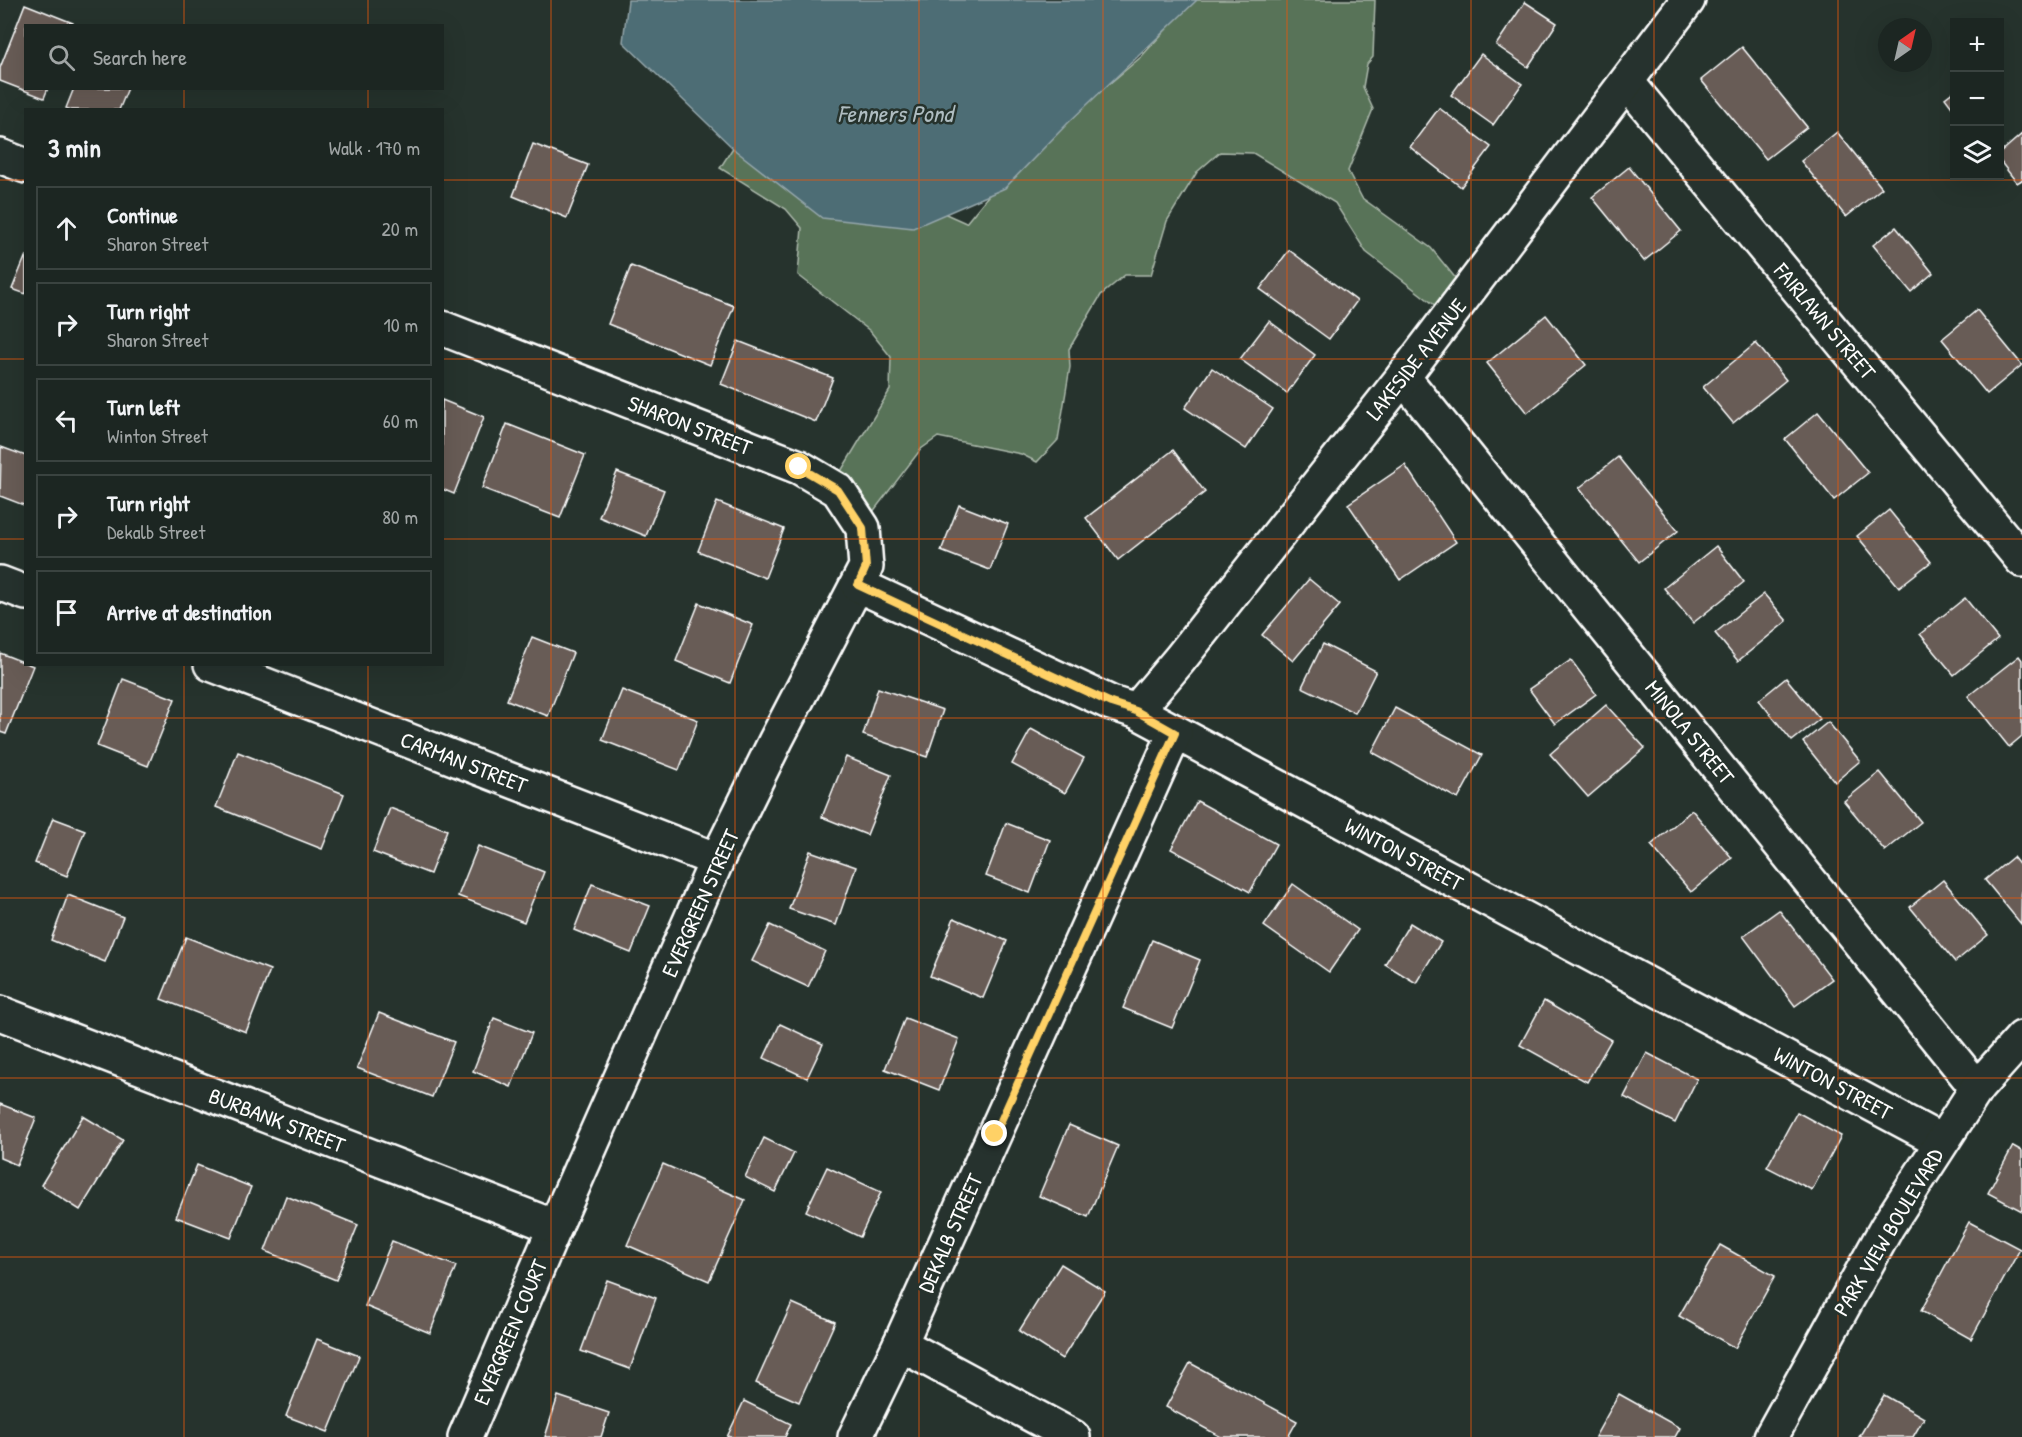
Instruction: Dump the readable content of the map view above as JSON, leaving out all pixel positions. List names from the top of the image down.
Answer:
{
  "streets": {
    "street": [
      "FAIRLAWN STREET",
      "LAKESIDE AVENUE",
      "SHARON STREET",
      "MINOLA STREET",
      "CARMAN STREET",
      "WINTON STREET",
      "EVERGREEN STREET",
      "BURBANK STREET",
      "PARK VIEW BOULEVARD",
      "DEKALB STREET",
      "EVERGREEN COURT"
    ]
  },
  "crossings": [
    ["FAIRLAWN STREET", "LAKESIDE AVENUE"],
    ["LAKESIDE AVENUE", "MINOLA STREET"],
    ["LAKESIDE AVENUE", "WINTON STREET"],
    ["SHARON STREET", "WINTON STREET"],
    ["SHARON STREET", "EVERGREEN STREET"],
    ["MINOLA STREET", "PARK VIEW BOULEVARD"],
    ["CARMAN STREET", "EVERGREEN STREET"],
    ["WINTON STREET", "EVERGREEN STREET"],
    ["WINTON STREET", "PARK VIEW BOULEVARD"],
    ["WINTON STREET", "DEKALB STREET"],
    ["EVERGREEN STREET", "BURBANK STREET"],
    ["EVERGREEN STREET", "EVERGREEN COURT"],
    ["BURBANK STREET", "EVERGREEN COURT"]
  ],
  "water": ["Fenners Pond"],
  "north": "top right",
  "page": {
    "map_buttons": ["+", "−"],
    "search": "Search here",
    "heading": ["3 min", "Walk · 170 m"],
    "list": [
      ["Continue", "Sharon Street", "20 m"],
      ["Turn right", "Sharon Street", "10 m"],
      ["Turn left", "Winton Street", "60 m"],
      ["Turn right", "Dekalb Street", "80 m"],
      "Arrive at destination"
    ]
  }
}
